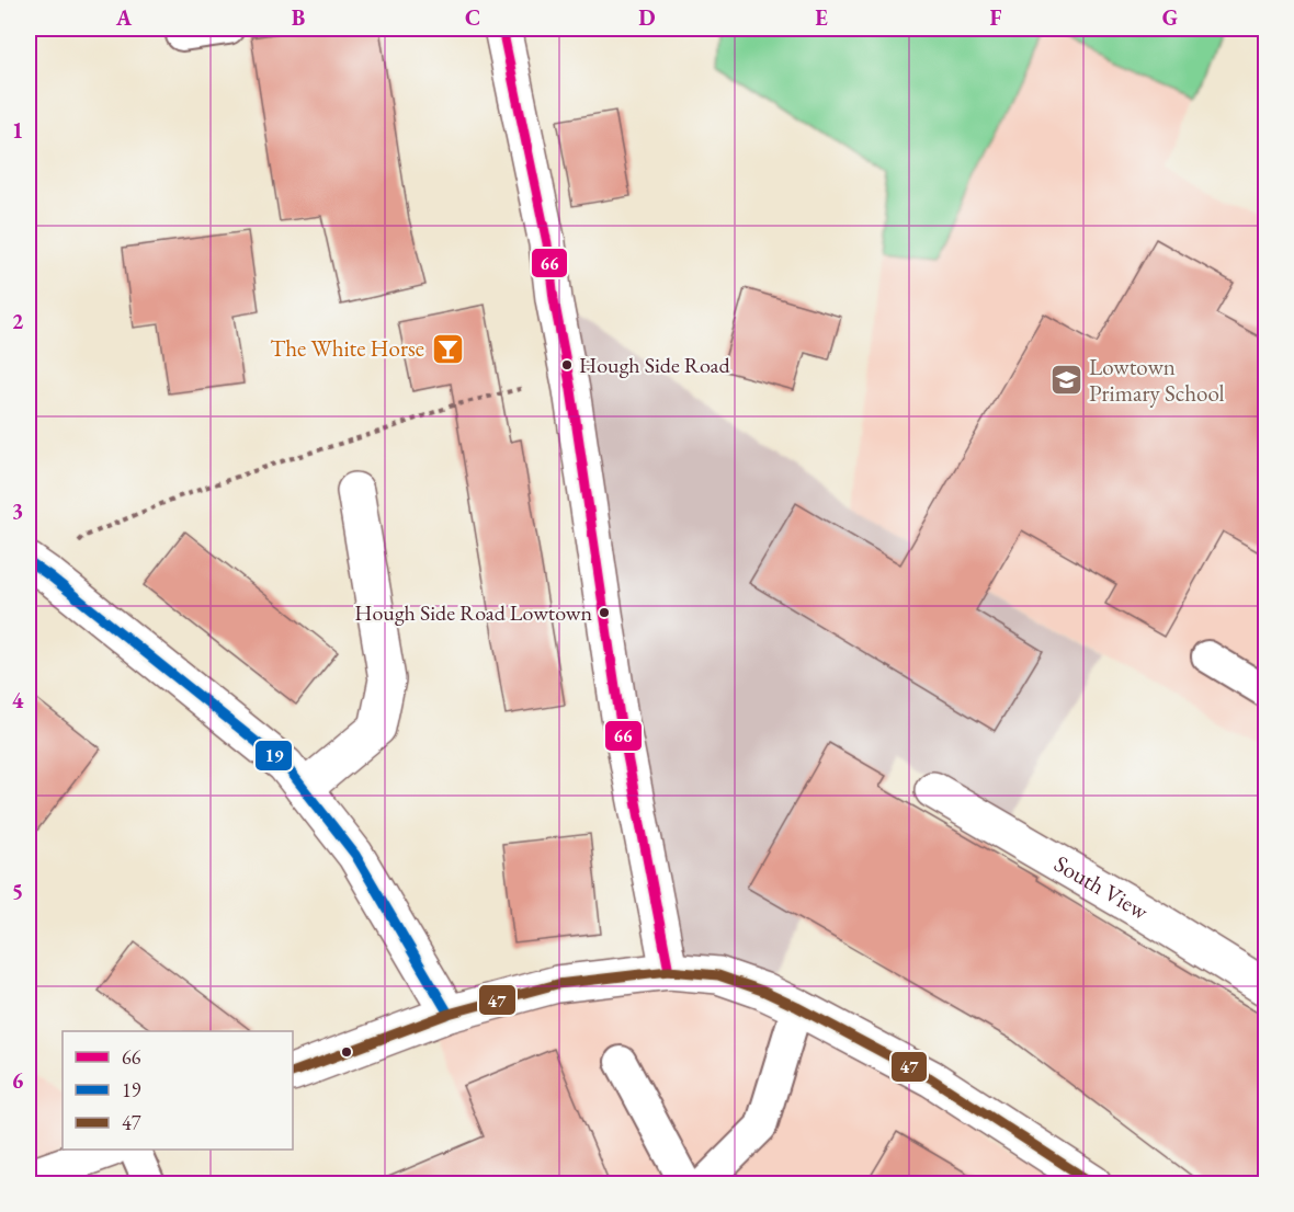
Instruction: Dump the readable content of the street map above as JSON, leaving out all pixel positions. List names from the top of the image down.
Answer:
{
  "streets": {
    "street": ["South View"]
  },
  "places": {
    "bar": ["The White Horse"],
    "other": ["Hough Side Road", "Hough Side Road Lowtown"],
    "school or university": ["Lowtown Primary School"]
  },
  "lines": ["transit line 66", "transit line 19", "transit line 47"],
  "legend": ["66", "19", "47"],
  "grid": {
    "columns": [
      "A",
      "B",
      "C",
      "D",
      "E",
      "F",
      "G"
    ],
    "rows": [
      "1",
      "2",
      "3",
      "4",
      "5",
      "6"
    ]
  }
}
